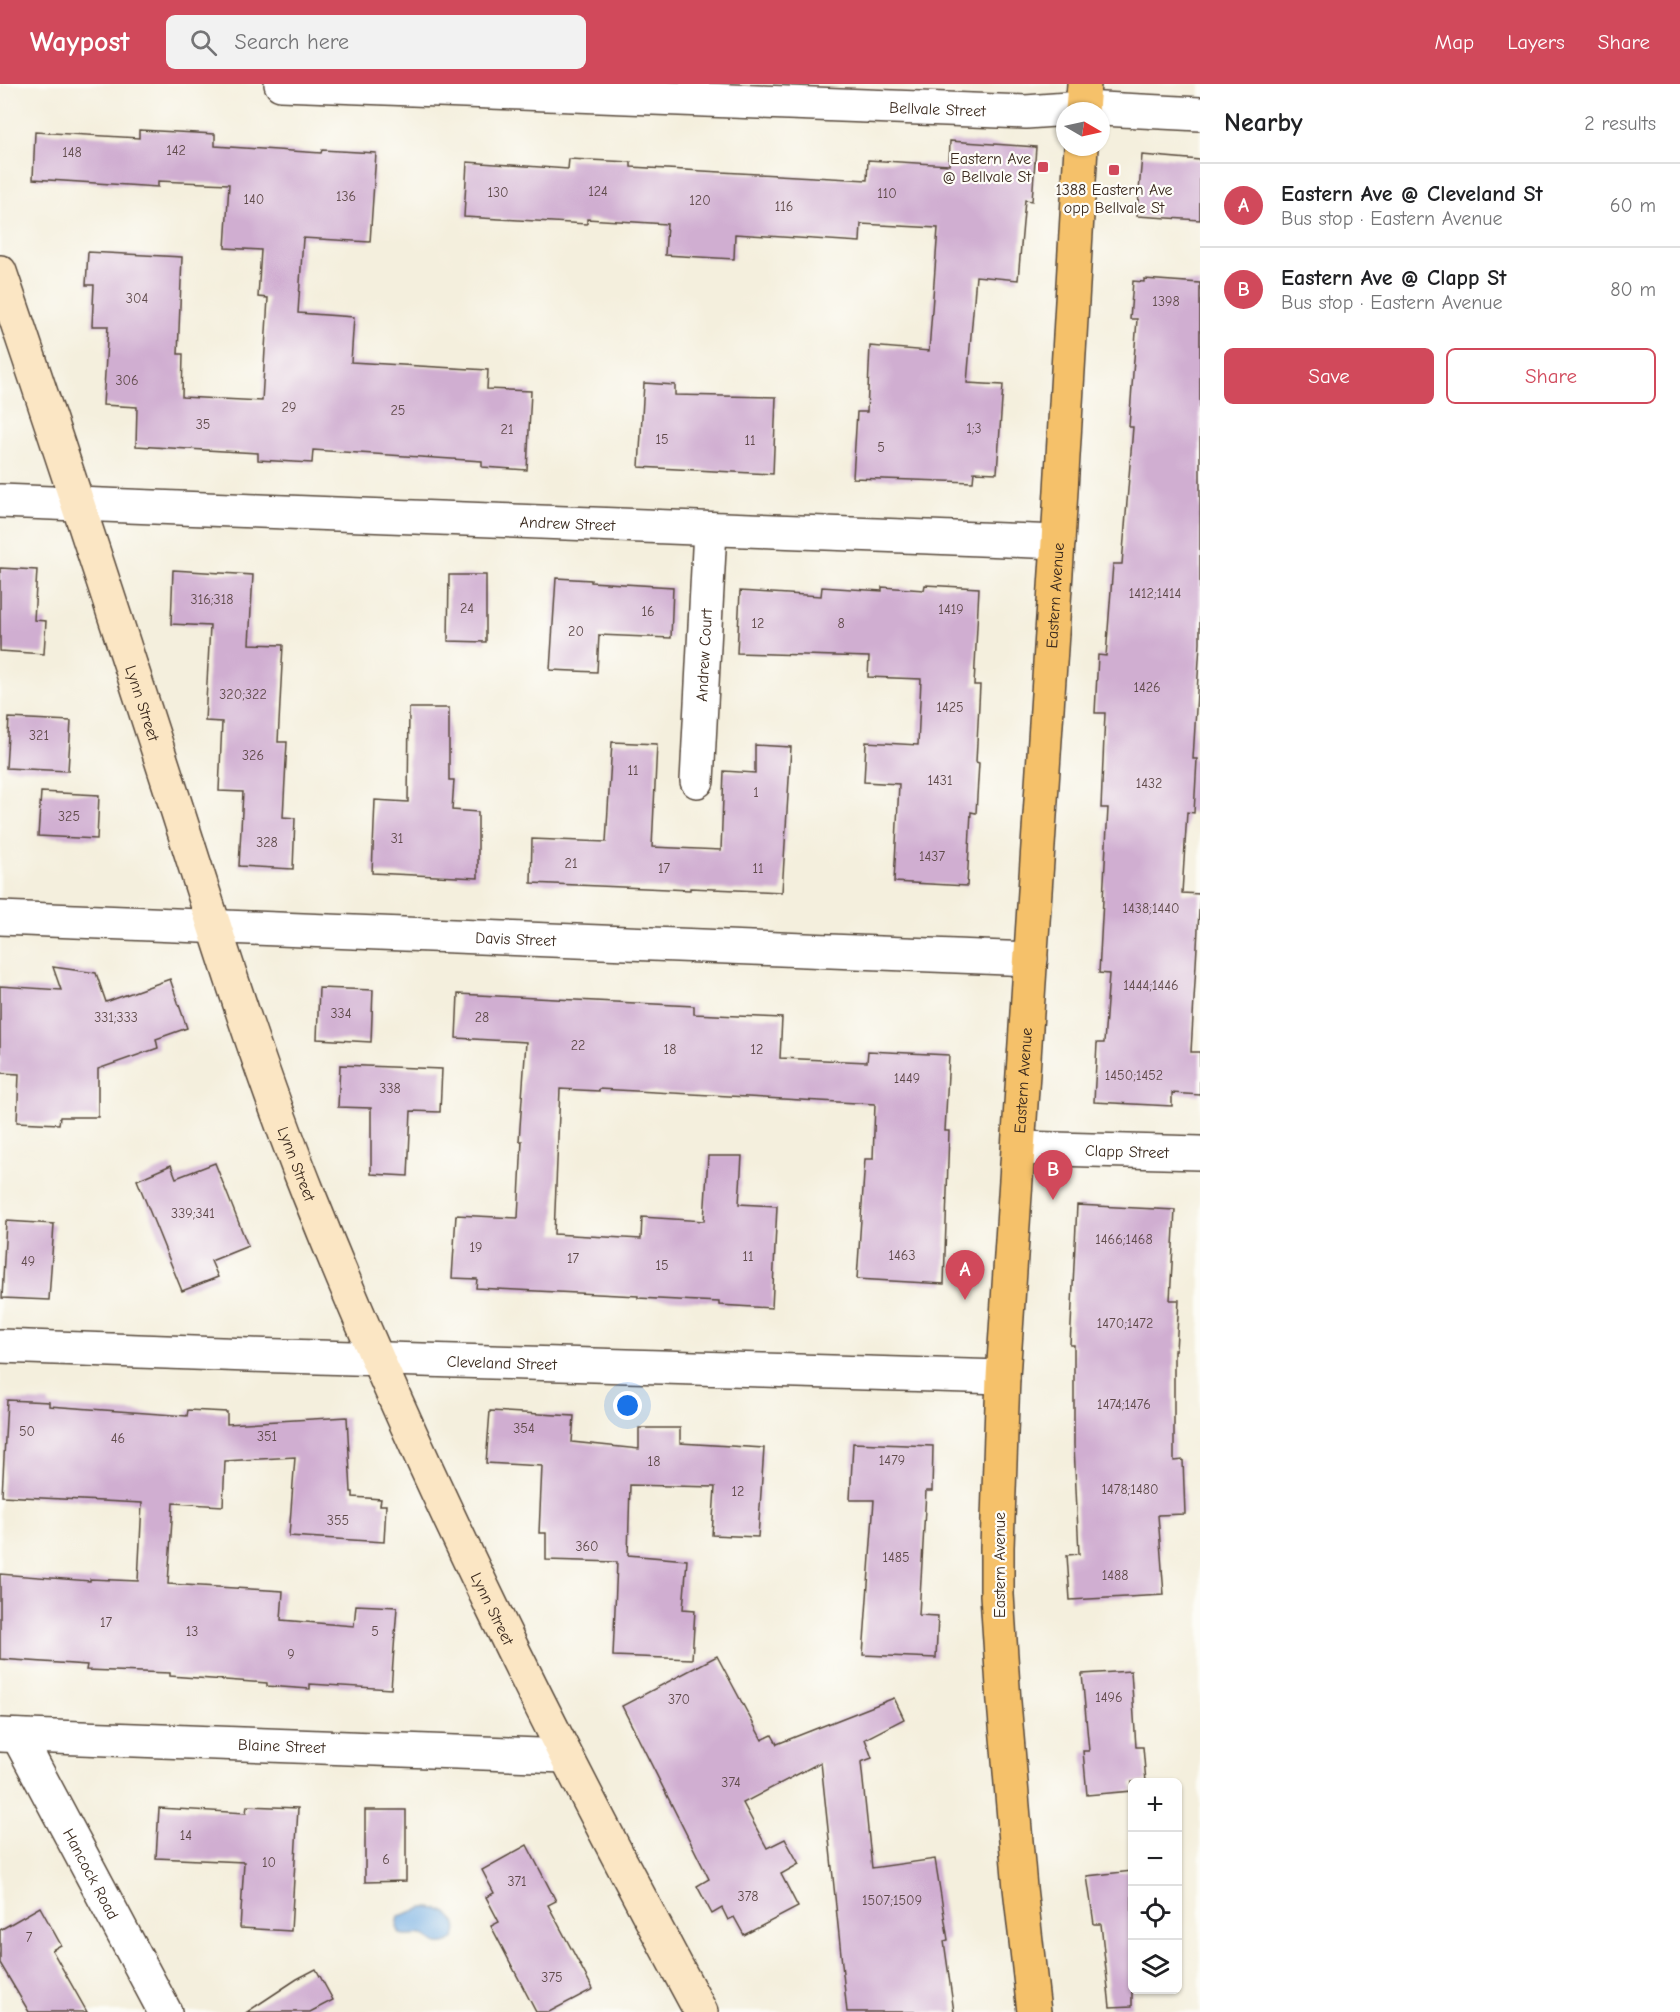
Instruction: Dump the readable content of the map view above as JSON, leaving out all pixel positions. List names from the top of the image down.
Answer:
{
  "streets": {
    "main road": ["Eastern Avenue", "Lynn Street"],
    "street": [
      "Bellvale Street",
      "Andrew Street",
      "Andrew Court",
      "Davis Street",
      "Clapp Street",
      "Cleveland Street",
      "Blaine Street",
      "Hancock Road"
    ]
  },
  "crossings": [
    ["Andrew Street", "Eastern Avenue"],
    ["Andrew Street", "Andrew Court"],
    ["Andrew Street", "Lynn Street"],
    ["Eastern Avenue", "Davis Street"],
    ["Eastern Avenue", "Clapp Street"],
    ["Eastern Avenue", "Cleveland Street"],
    ["Lynn Street", "Davis Street"],
    ["Lynn Street", "Cleveland Street"],
    ["Lynn Street", "Blaine Street"],
    ["Blaine Street", "Hancock Road"]
  ],
  "places": {
    "transit": ["Eastern Ave @ Bellvale St", "1388 Eastern Ave opp Bellvale St"]
  },
  "house_numbers": [
    "142",
    "148",
    "124",
    "130",
    "110",
    "136",
    "140",
    "120",
    "116",
    "304",
    "1398",
    "306",
    "29",
    "25",
    "35",
    "1;3",
    "21",
    "15",
    "11",
    "5",
    "1412;1414",
    "316;318",
    "24",
    "1419",
    "16",
    "12",
    "8",
    "20",
    "1426",
    "320;322",
    "1425",
    "321",
    "326",
    "11",
    "1431",
    "1432",
    "1",
    "325",
    "31",
    "328",
    "1437",
    "21",
    "17",
    "11",
    "1438;1440",
    "1444;1446",
    "334",
    "331;333",
    "28",
    "22",
    "18",
    "12",
    "1450;1452",
    "1449",
    "338",
    "339;341",
    "1466;1468",
    "19",
    "1463",
    "11",
    "17",
    "49",
    "15",
    "1470;1472",
    "1474;1476",
    "354",
    "50",
    "351",
    "46",
    "1479",
    "18",
    "1478;1480",
    "12",
    "355",
    "360",
    "1485",
    "1488",
    "17",
    "13",
    "5",
    "9",
    "1496",
    "370",
    "374",
    "14",
    "6",
    "10",
    "371",
    "378",
    "1507;1509",
    "7",
    "375"
  ],
  "north": "right",
  "page": {
    "header": "Waypost",
    "search": "Search here",
    "nav": ["Map", "Layers", "Share"],
    "heading": ["Nearby", "2 results"],
    "list": [
      {
        "mark": "A",
        "name": "Eastern Ave @ Cleveland St",
        "note": "Bus stop · Eastern Avenue",
        "value": "60 m"
      },
      {
        "mark": "B",
        "name": "Eastern Ave @ Clapp St",
        "note": "Bus stop · Eastern Avenue",
        "value": "80 m"
      }
    ],
    "buttons": ["Save", "Share"],
    "pins": ["B", "A"],
    "map_buttons": ["+", "−"]
  }
}
